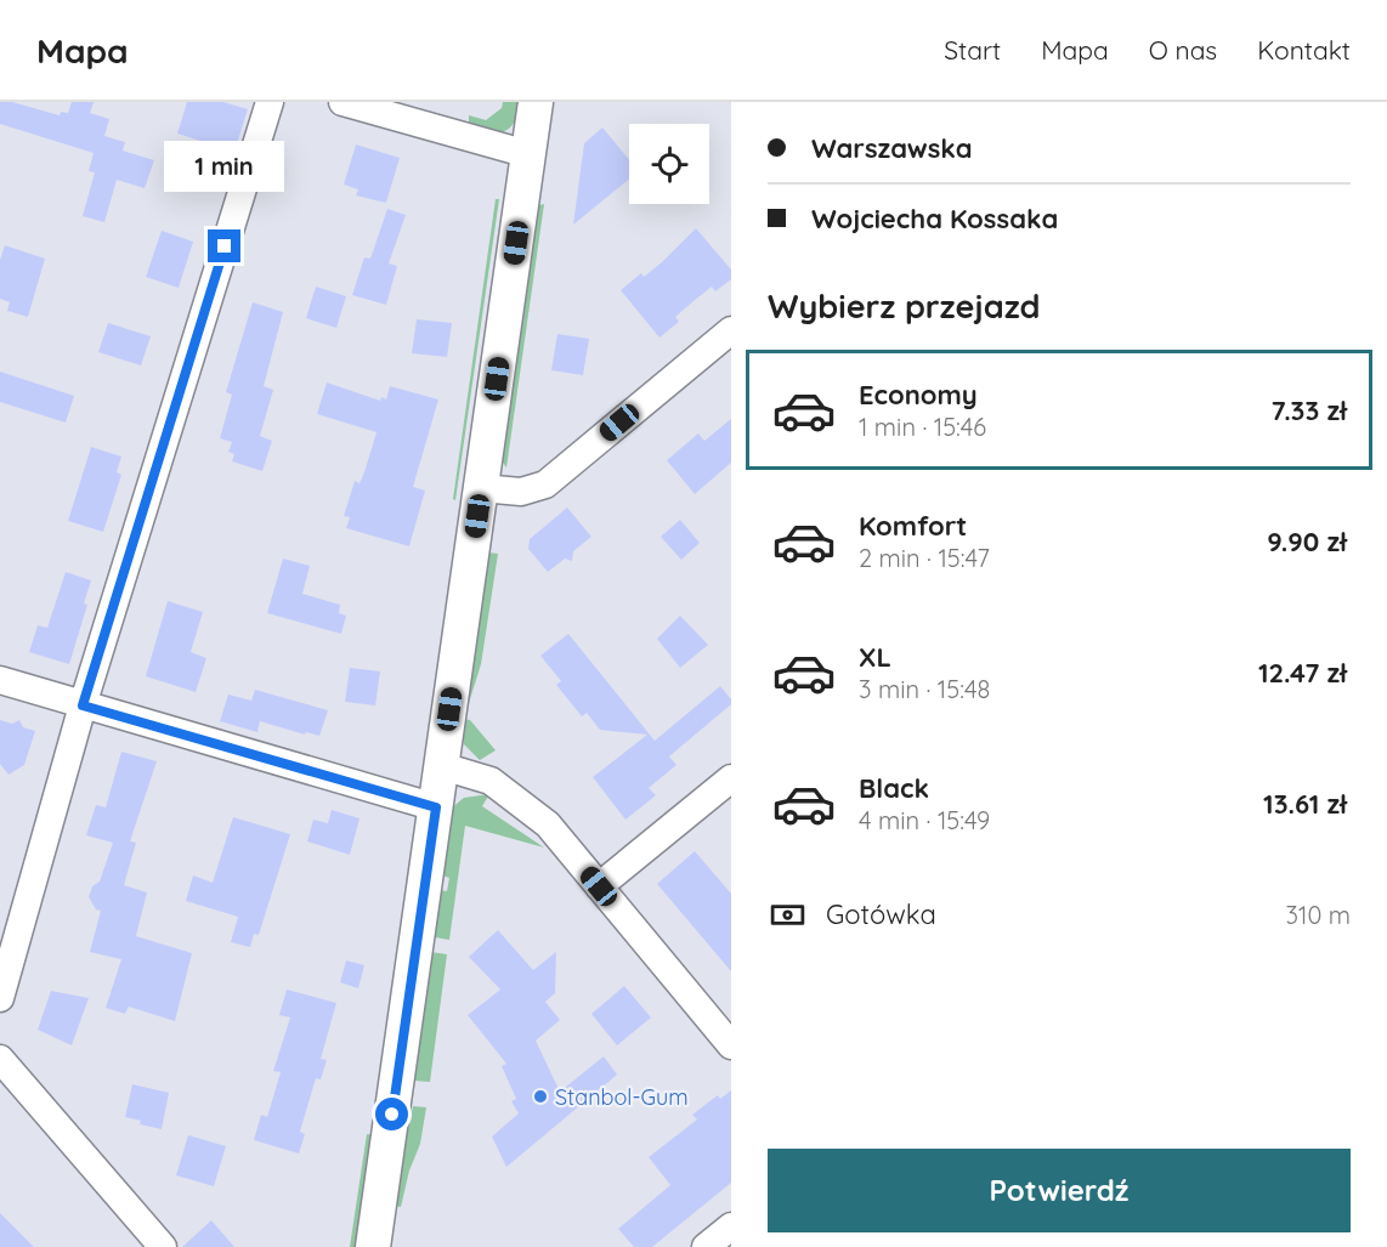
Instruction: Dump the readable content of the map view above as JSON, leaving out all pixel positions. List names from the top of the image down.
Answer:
{
  "places": ["Stanbol-Gum"],
  "page": {
    "header": "Mapa",
    "nav": [
      "Start",
      "Mapa",
      "O nas",
      "Kontakt"
    ],
    "banner": ["Warszawska", "Wojciecha Kossaka"],
    "bubble": "1 min",
    "heading": "Wybierz przejazd",
    "list": [
      {
        "name": "Economy",
        "note": "1 min · 15:46",
        "value": "7.33 zł"
      },
      {
        "name": "Komfort",
        "note": "2 min · 15:47",
        "value": "9.90 zł"
      },
      {
        "name": "XL",
        "note": "3 min · 15:48",
        "value": "12.47 zł"
      },
      {
        "name": "Black",
        "note": "4 min · 15:49",
        "value": "13.61 zł"
      }
    ],
    "pay": ["Gotówka", "310 m"],
    "buttons": "Potwierdź"
  }
}
